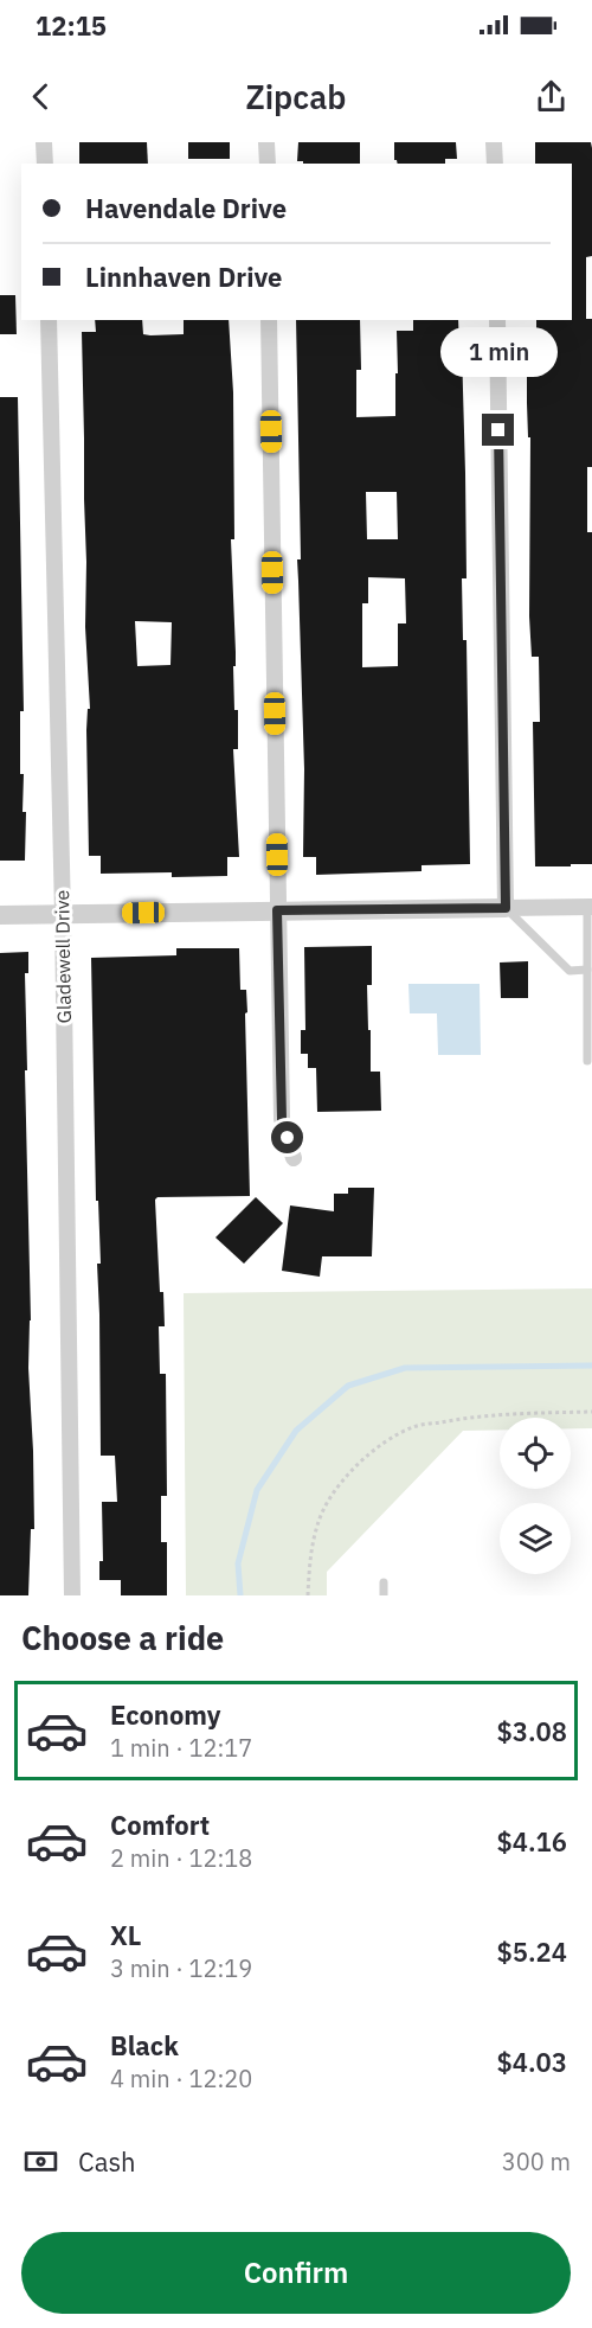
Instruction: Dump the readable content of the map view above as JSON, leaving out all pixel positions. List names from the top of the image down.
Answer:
{
  "streets": {
    "street": ["Gladewell Drive"]
  },
  "page": {
    "status": "12:15",
    "header": "Zipcab",
    "banner": ["Havendale Drive", "Linnhaven Drive"],
    "bubble": "1 min",
    "heading": "Choose a ride",
    "list": [
      {
        "name": "Economy",
        "note": "1 min · 12:17",
        "value": "$3.08"
      },
      {
        "name": "Comfort",
        "note": "2 min · 12:18",
        "value": "$4.16"
      },
      {
        "name": "XL",
        "note": "3 min · 12:19",
        "value": "$5.24"
      },
      {
        "name": "Black",
        "note": "4 min · 12:20",
        "value": "$4.03"
      }
    ],
    "pay": ["Cash", "300 m"],
    "buttons": "Confirm"
  }
}
